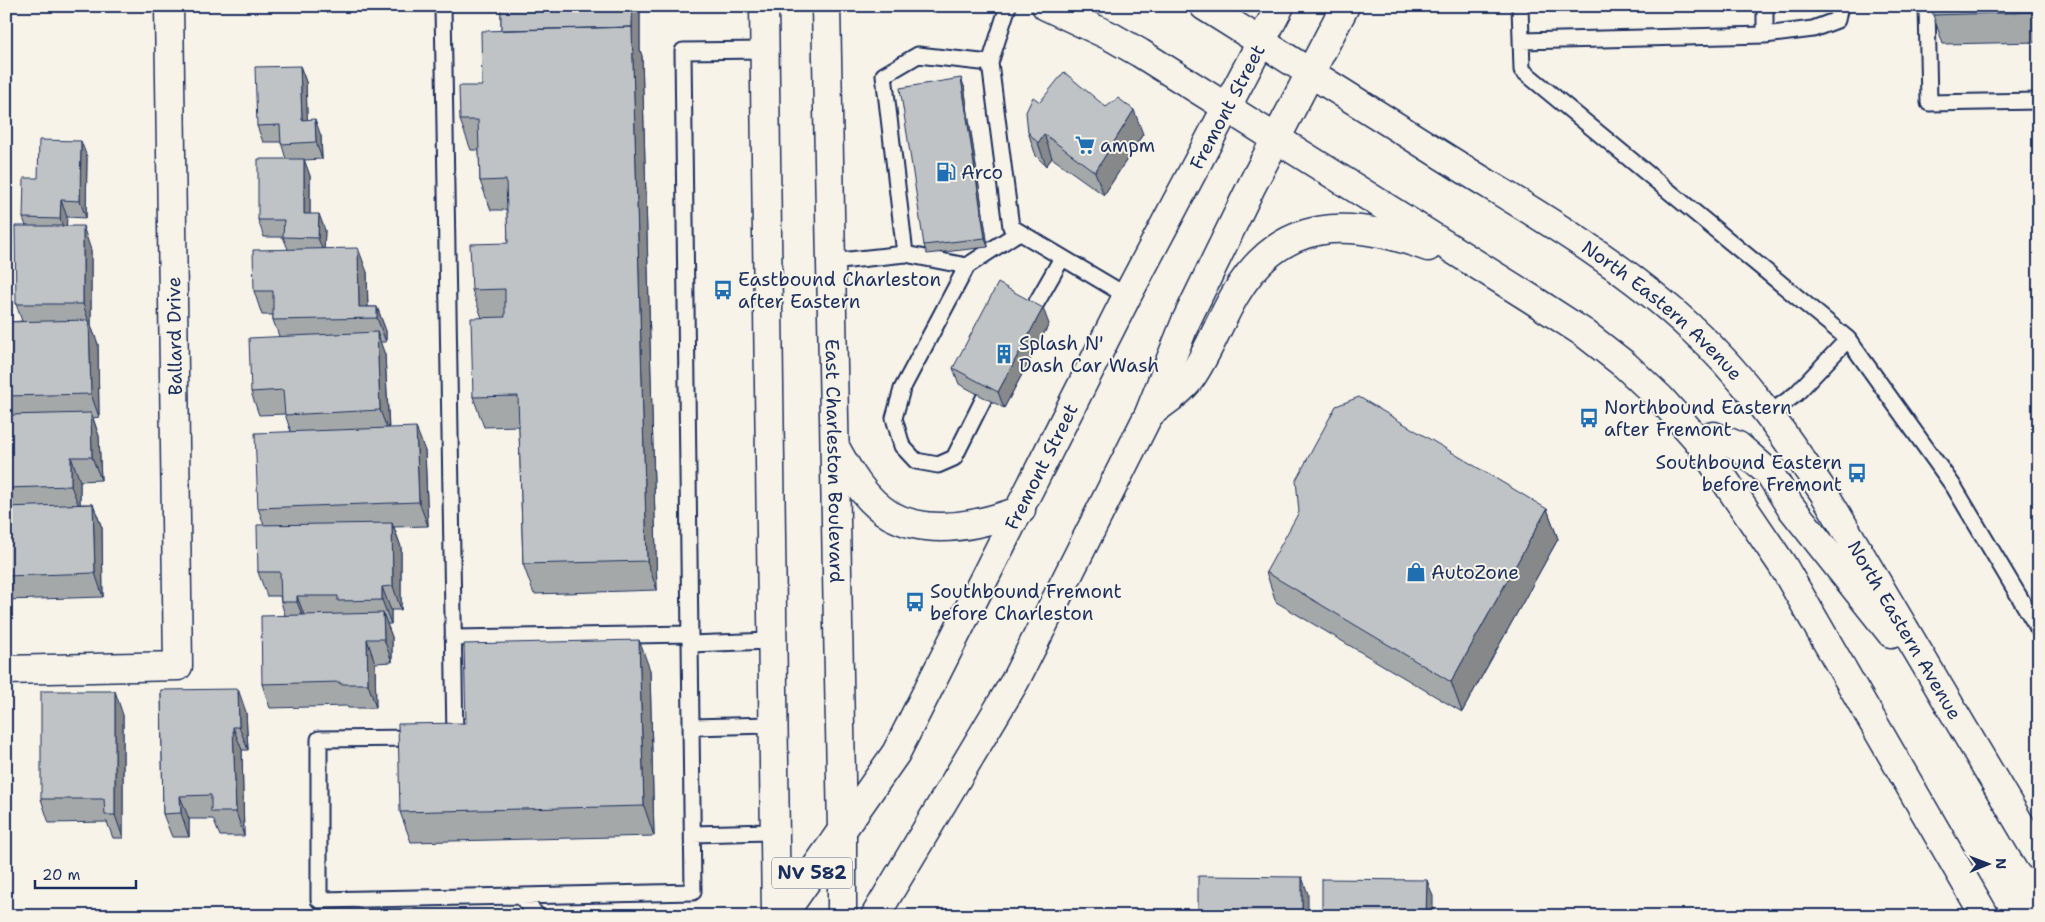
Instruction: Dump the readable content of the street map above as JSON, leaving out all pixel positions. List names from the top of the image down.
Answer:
{
  "streets": {
    "main road": [
      "Fremont Street",
      "North Eastern Avenue",
      "Ballard Drive",
      "East Charleston Boulevard",
      "NV 582"
    ]
  },
  "crossings": [
    ["Fremont Street", "North Eastern Avenue"],
    ["Fremont Street", "East Charleston Boulevard"]
  ],
  "places": {
    "supermarket": ["ampm"],
    "fuel station": ["Arco"],
    "bus stop": [
      "Eastbound Charleston after Eastern",
      "Northbound Eastern after Fremont",
      "Southbound Eastern before Fremont",
      "Southbound Fremont before Charleston"
    ],
    "building": ["Splash N' Dash Car Wash"],
    "shop": ["AutoZone"]
  },
  "scale_bar": "20 m",
  "north": "right"
}
